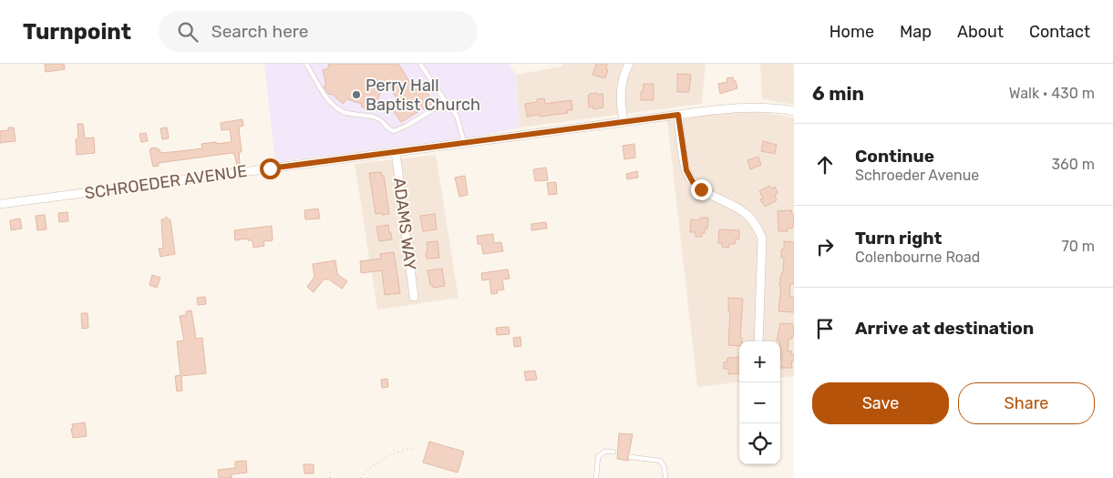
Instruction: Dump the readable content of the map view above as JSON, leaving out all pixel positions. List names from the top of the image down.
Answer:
{
  "streets": {
    "street": ["SCHROEDER AVENUE", "ADAMS WAY"]
  },
  "crossings": [
    ["SCHROEDER AVENUE", "ADAMS WAY"]
  ],
  "places": ["Perry Hall Baptist Church"],
  "page": {
    "header": "Turnpoint",
    "search": "Search here",
    "nav": [
      "Home",
      "Map",
      "About",
      "Contact"
    ],
    "heading": ["6 min", "Walk · 430 m"],
    "list": [
      ["Continue", "Schroeder Avenue", "360 m"],
      ["Turn right", "Colenbourne Road", "70 m"],
      "Arrive at destination"
    ],
    "map_buttons": ["+", "−"],
    "buttons": ["Save", "Share"]
  }
}
